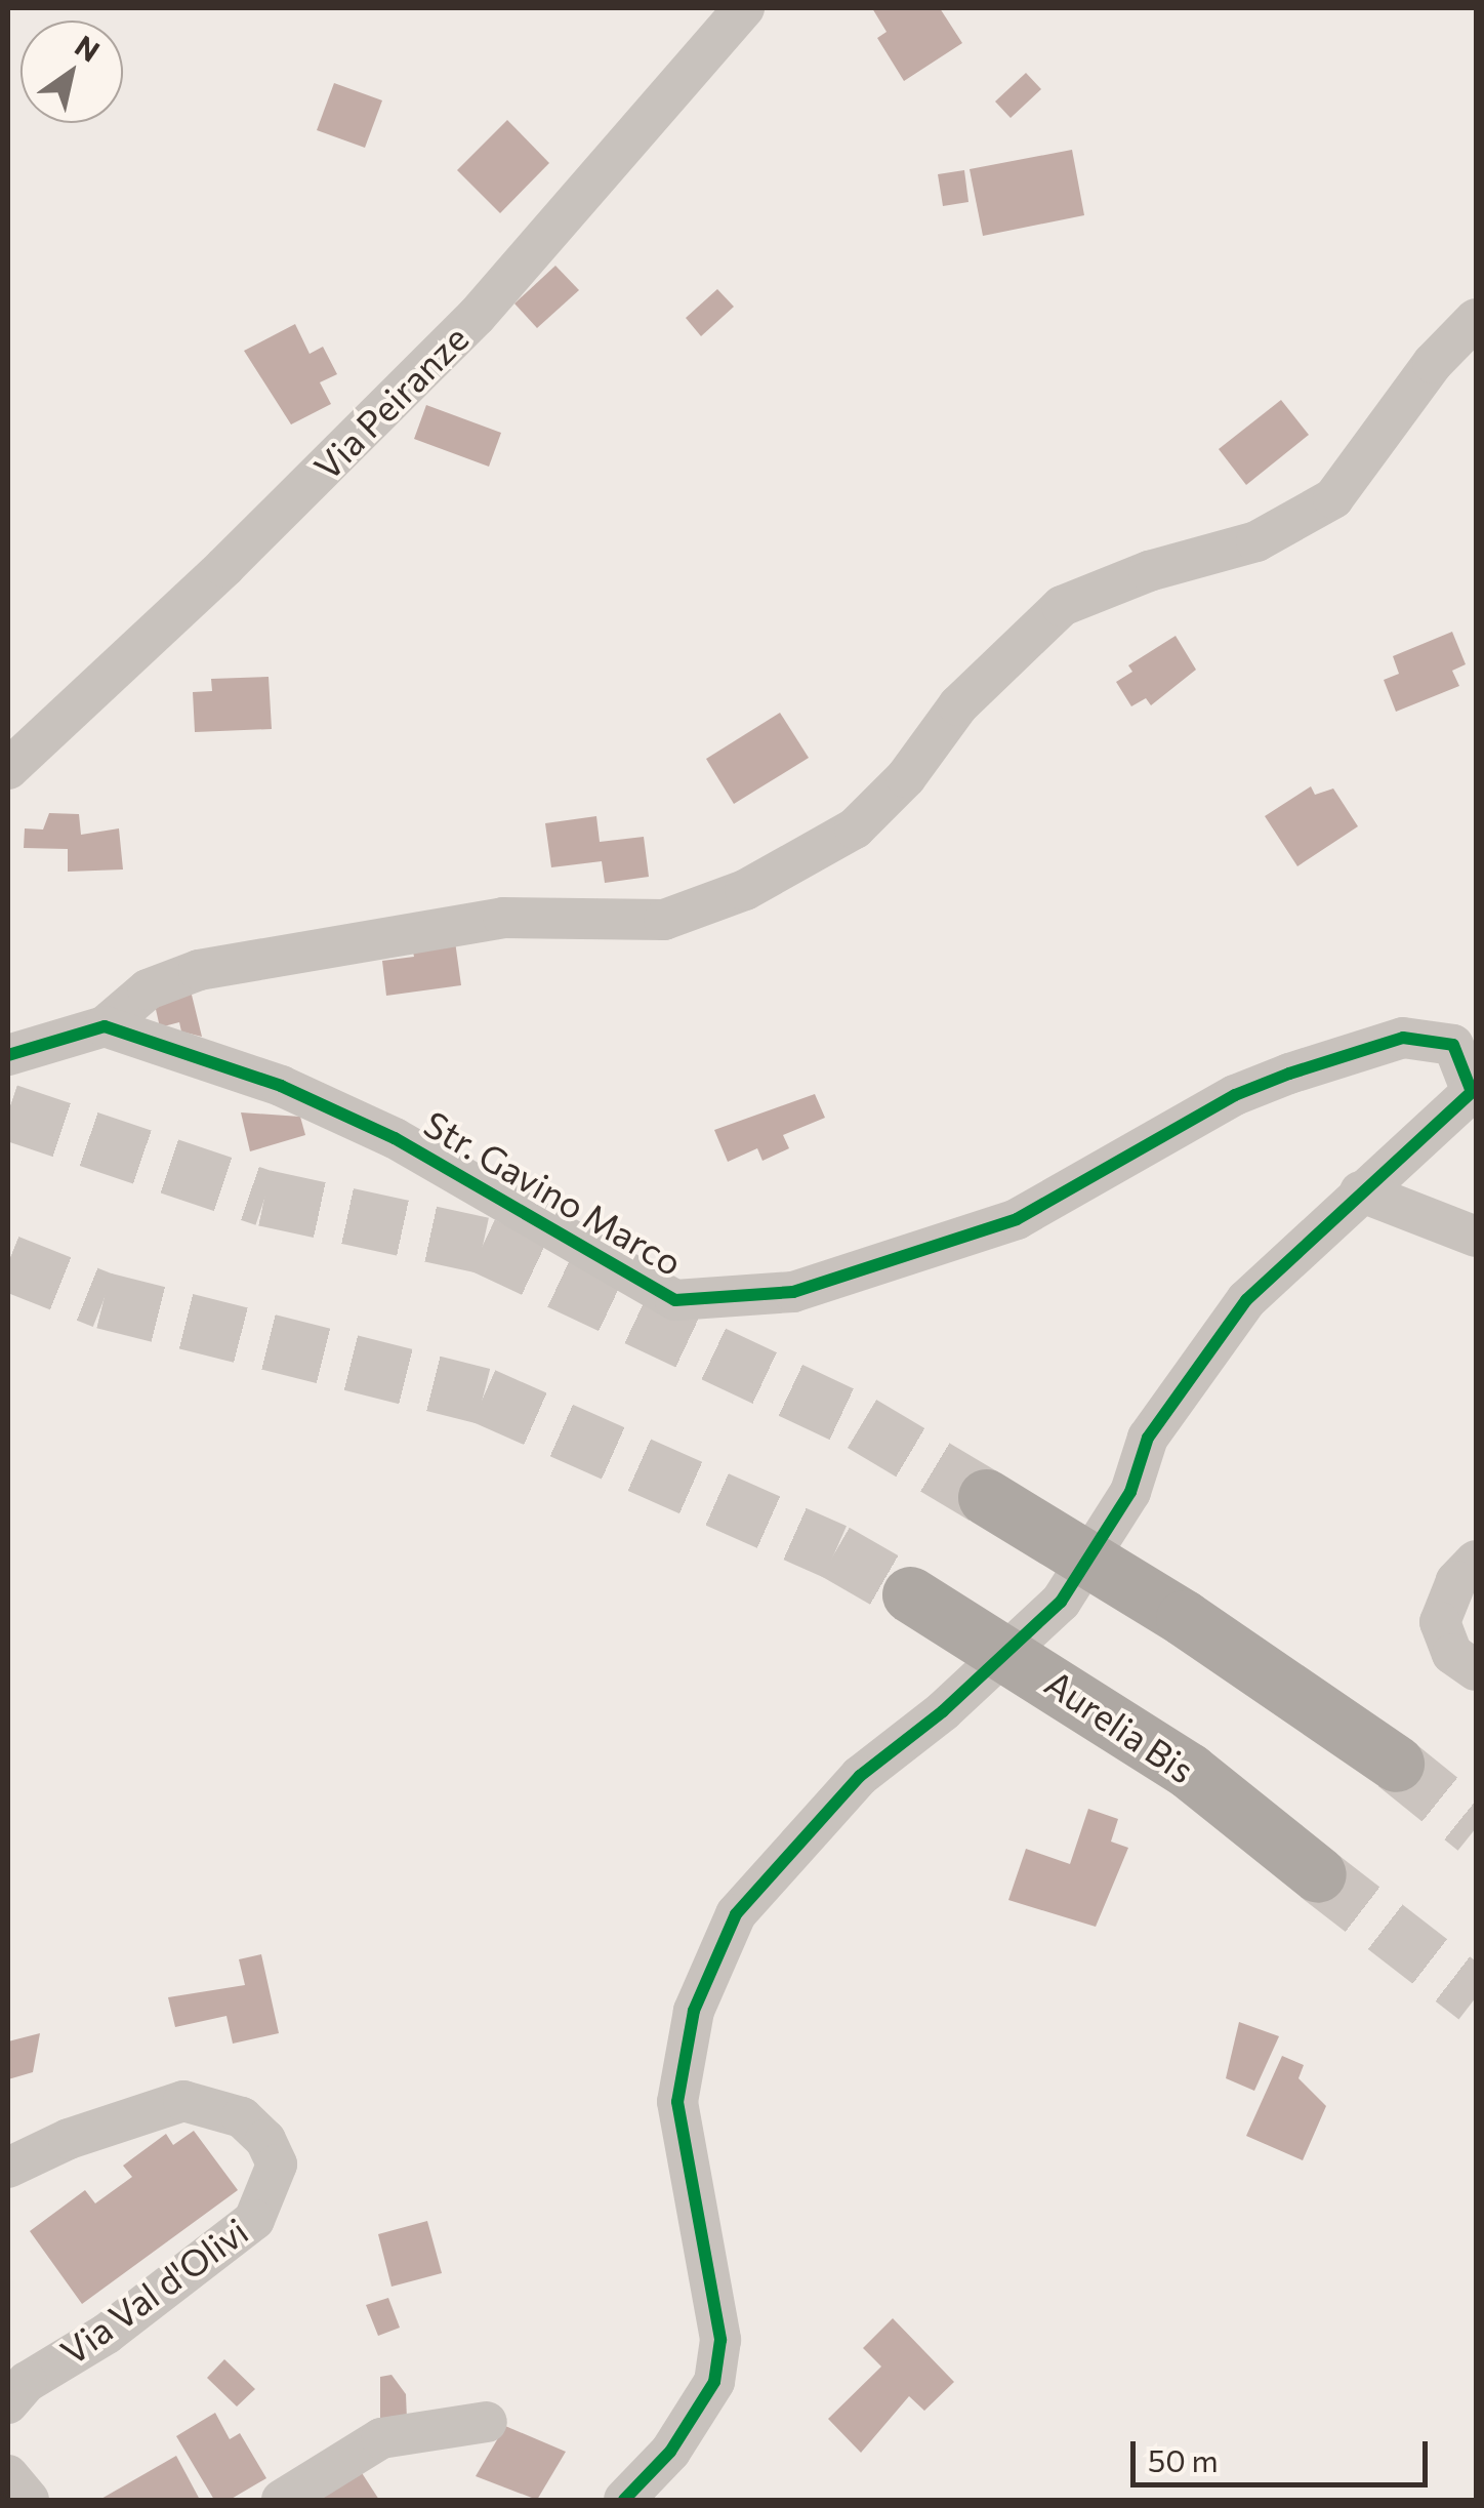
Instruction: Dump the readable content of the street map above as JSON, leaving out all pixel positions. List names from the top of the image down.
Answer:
{
  "streets": {
    "highway": ["Aurelia Bis"],
    "street": ["Via Peiranze", "Str. Gavino Marco", "Via Val d'Olivi"]
  },
  "scale_bar": "50 m",
  "north": "top right"
}
